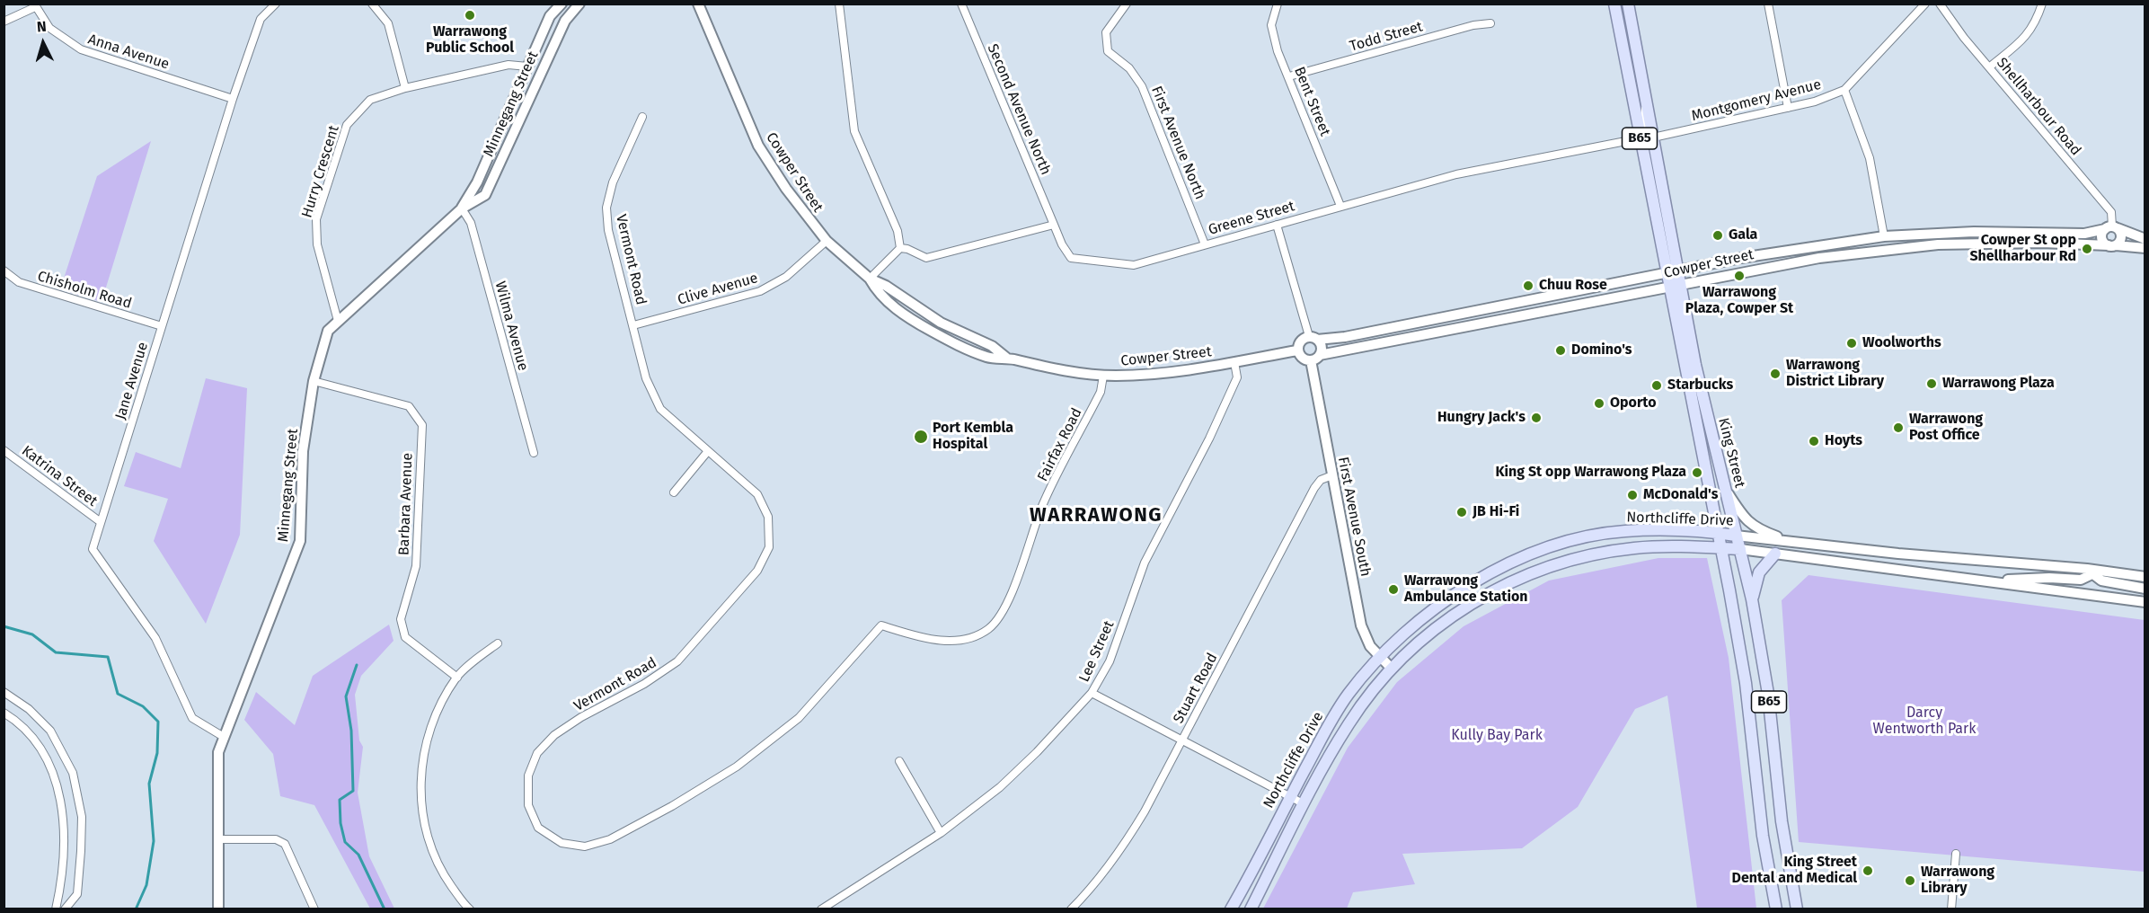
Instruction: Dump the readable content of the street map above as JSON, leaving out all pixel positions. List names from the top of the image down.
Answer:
{
  "streets": {
    "main road": [
      "Minnegang Street",
      "B65",
      "Cowper Street",
      "King Street",
      "First Avenue South",
      "Northcliffe Drive"
    ],
    "street": [
      "Todd Street",
      "Anna Avenue",
      "Montgomery Avenue",
      "Bent Street",
      "Shellharbour Road",
      "Second Avenue North",
      "First Avenue North",
      "Hurry Crescent",
      "Greene Street",
      "Vermont Road",
      "Clive Avenue",
      "Chisholm Road",
      "Wilma Avenue",
      "Jane Avenue",
      "Fairfax Road",
      "Katrina Street",
      "Barbara Avenue",
      "Lee Street",
      "Stuart Road"
    ]
  },
  "crossings": [
    ["Todd Street", "Bent Street"],
    ["Anna Avenue", "Jane Avenue"],
    ["Montgomery Avenue", "King Street"],
    ["Bent Street", "Greene Street"],
    ["Minnegang Street", "Hurry Crescent"],
    ["Minnegang Street", "Wilma Avenue"],
    ["Minnegang Street", "Jane Avenue"],
    ["Minnegang Street", "Barbara Avenue"],
    ["Shellharbour Road", "Cowper Street"],
    ["Second Avenue North", "Greene Street"],
    ["First Avenue North", "Greene Street"],
    ["Cowper Street", "Clive Avenue"],
    ["Cowper Street", "Fairfax Road"],
    ["Cowper Street", "King Street"],
    ["Cowper Street", "First Avenue South"],
    ["Cowper Street", "Lee Street"],
    ["Greene Street", "King Street"],
    ["Vermont Road", "Clive Avenue"],
    ["Vermont Road", "Fairfax Road"],
    ["Chisholm Road", "Jane Avenue"],
    ["Jane Avenue", "Katrina Street"],
    ["King Street", "Northcliffe Drive"],
    ["First Avenue South", "Northcliffe Drive"],
    ["First Avenue South", "Stuart Road"]
  ],
  "districts": ["WARRAWONG"],
  "parks": ["Darcy Wentworth Park", "Kully Bay Park"],
  "places": [
    "Warrawong Public School",
    "Gala",
    "Cowper St opp Shellharbour Rd",
    "Warrawong Plaza, Cowper St",
    "Chuu Rose",
    "Woolworths",
    "Domino's",
    "Warrawong District Library",
    "Warrawong Plaza",
    "Starbucks",
    "Oporto",
    "Hungry Jack's",
    "Warrawong Post Office",
    "Port Kembla Hospital",
    "Hoyts",
    "King St opp Warrawong Plaza",
    "McDonald's",
    "JB Hi-Fi",
    "Warrawong Ambulance Station",
    "King Street Dental and Medical",
    "Warrawong Library"
  ],
  "north": "top"
}
